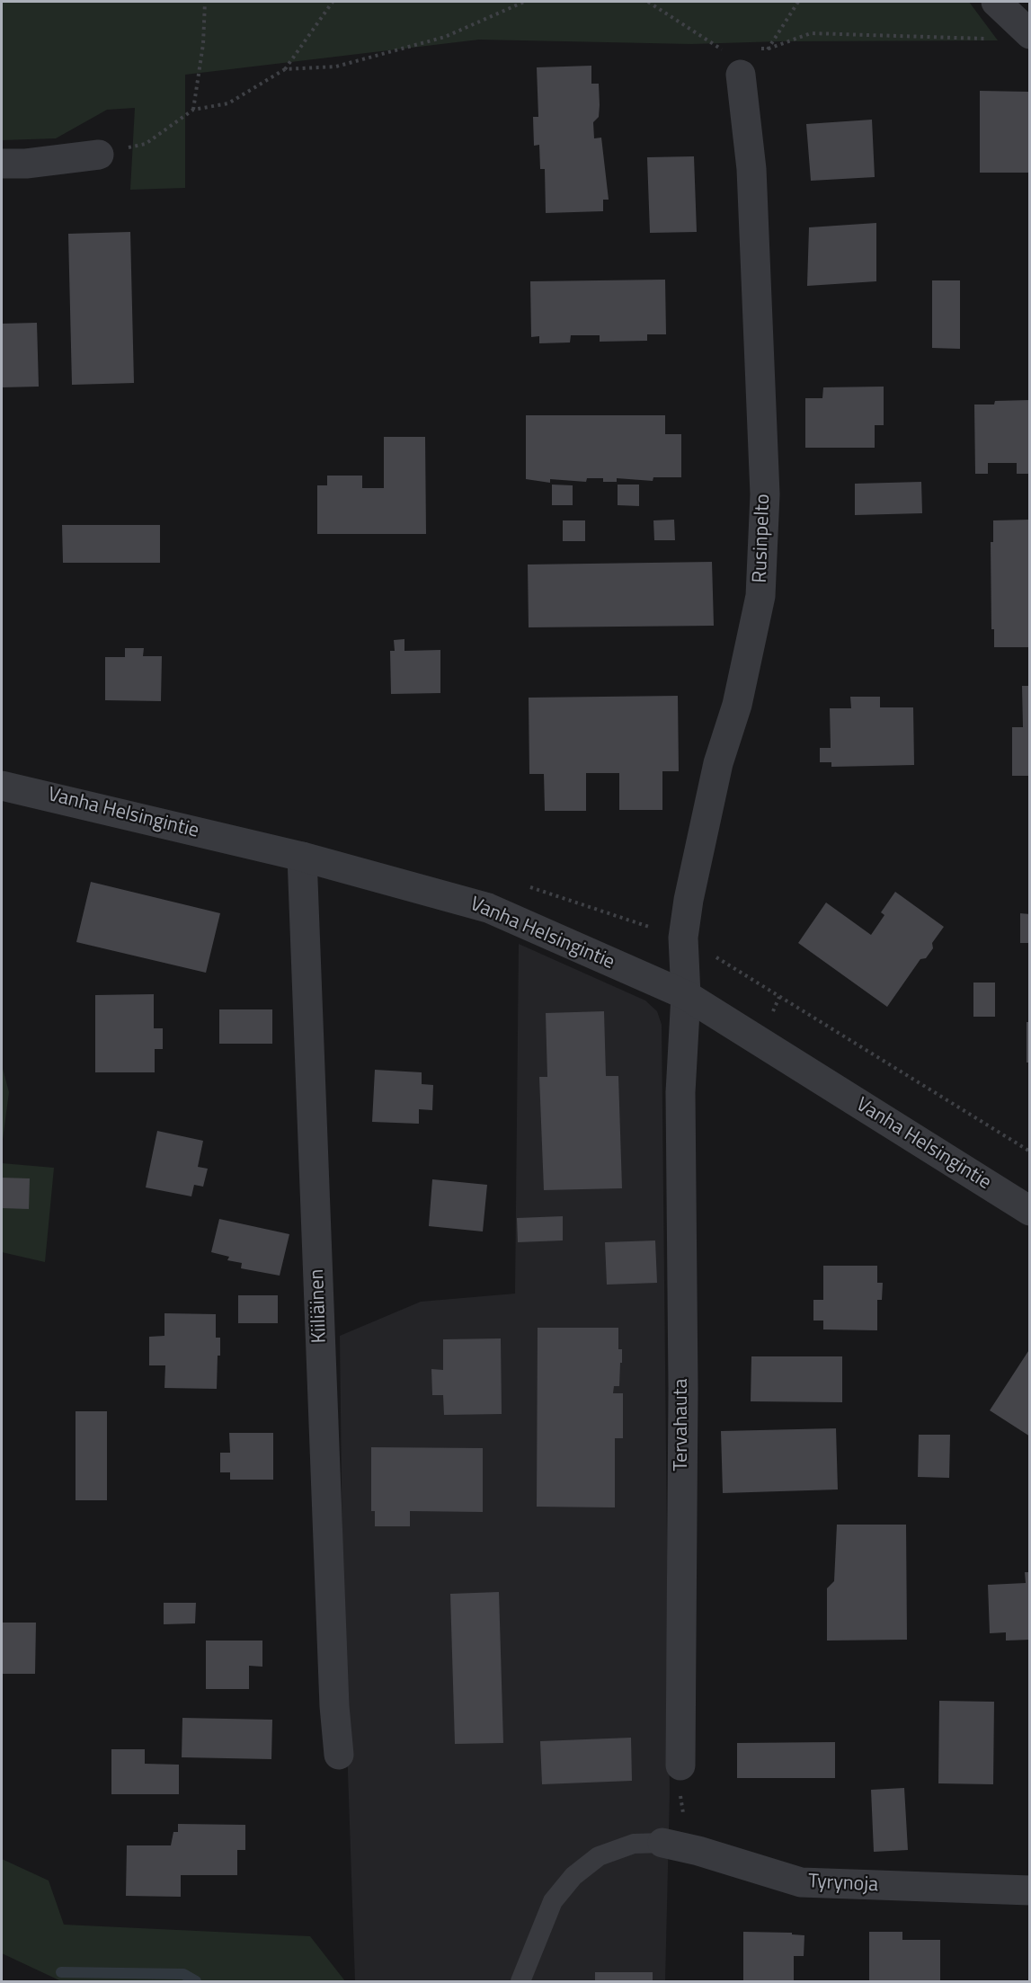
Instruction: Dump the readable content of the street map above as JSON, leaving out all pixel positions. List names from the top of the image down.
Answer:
{
  "streets": {
    "street": [
      "Rusinpelto",
      "Vanha Helsingintie",
      "Kiiliäinen",
      "Tervahauta",
      "Tyrynoja"
    ]
  },
  "crossings": [
    ["Rusinpelto", "Vanha Helsingintie"],
    ["Rusinpelto", "Tervahauta"],
    ["Vanha Helsingintie", "Kiiliäinen"],
    ["Vanha Helsingintie", "Tervahauta"]
  ]
}
